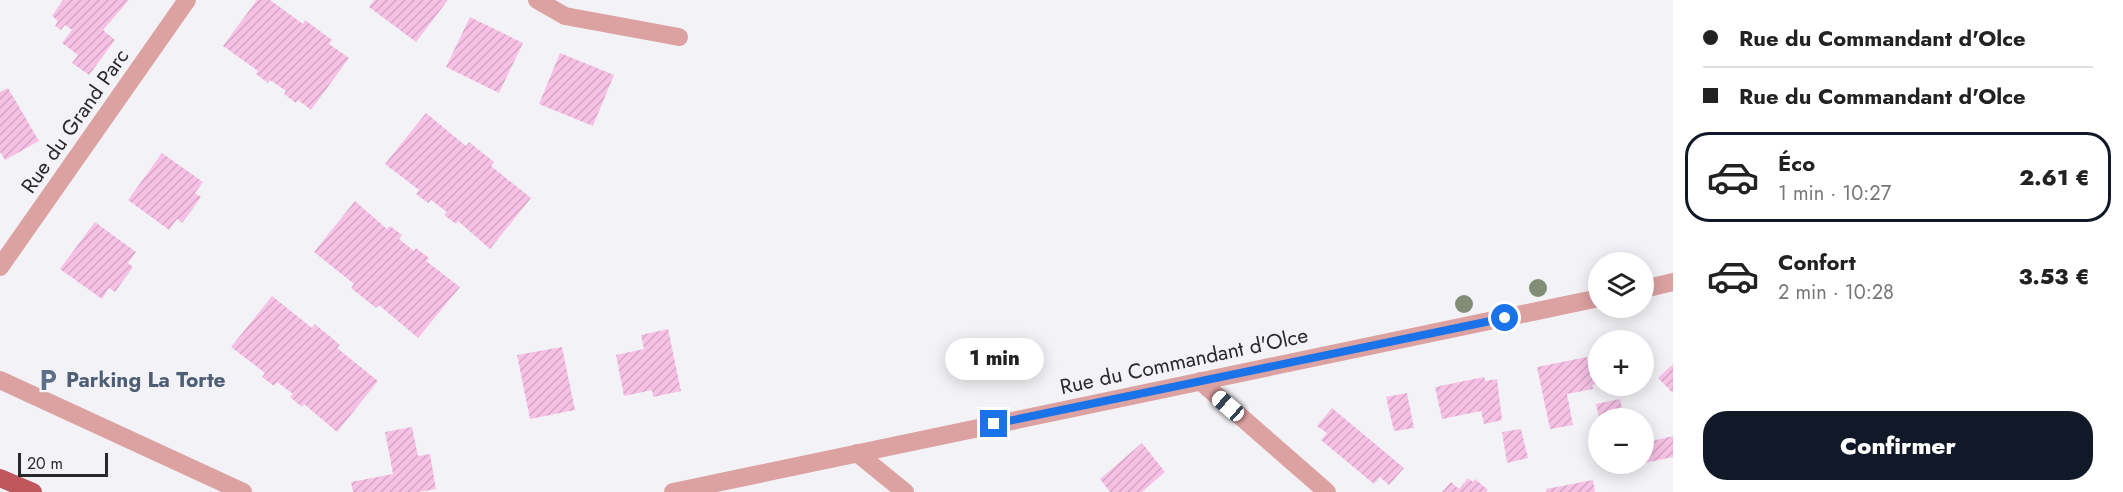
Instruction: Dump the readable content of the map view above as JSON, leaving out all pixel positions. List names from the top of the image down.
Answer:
{
  "streets": {
    "street": ["Rue du Grand Parc", "Rue du Commandant d'Olce"]
  },
  "places": {
    "parking": ["Parking La Torte"]
  },
  "scale_bar": "20 m",
  "page": {
    "banner": ["Rue du Commandant d'Olce", "Rue du Commandant d'Olce"],
    "list": [
      {
        "name": "Éco",
        "note": "1 min · 10:27",
        "value": "2.61 €"
      },
      {
        "name": "Confort",
        "note": "2 min · 10:28",
        "value": "3.53 €"
      }
    ],
    "map_buttons": ["+", "−"],
    "bubble": "1 min",
    "buttons": "Confirmer",
    "scale": "20 m"
  }
}
